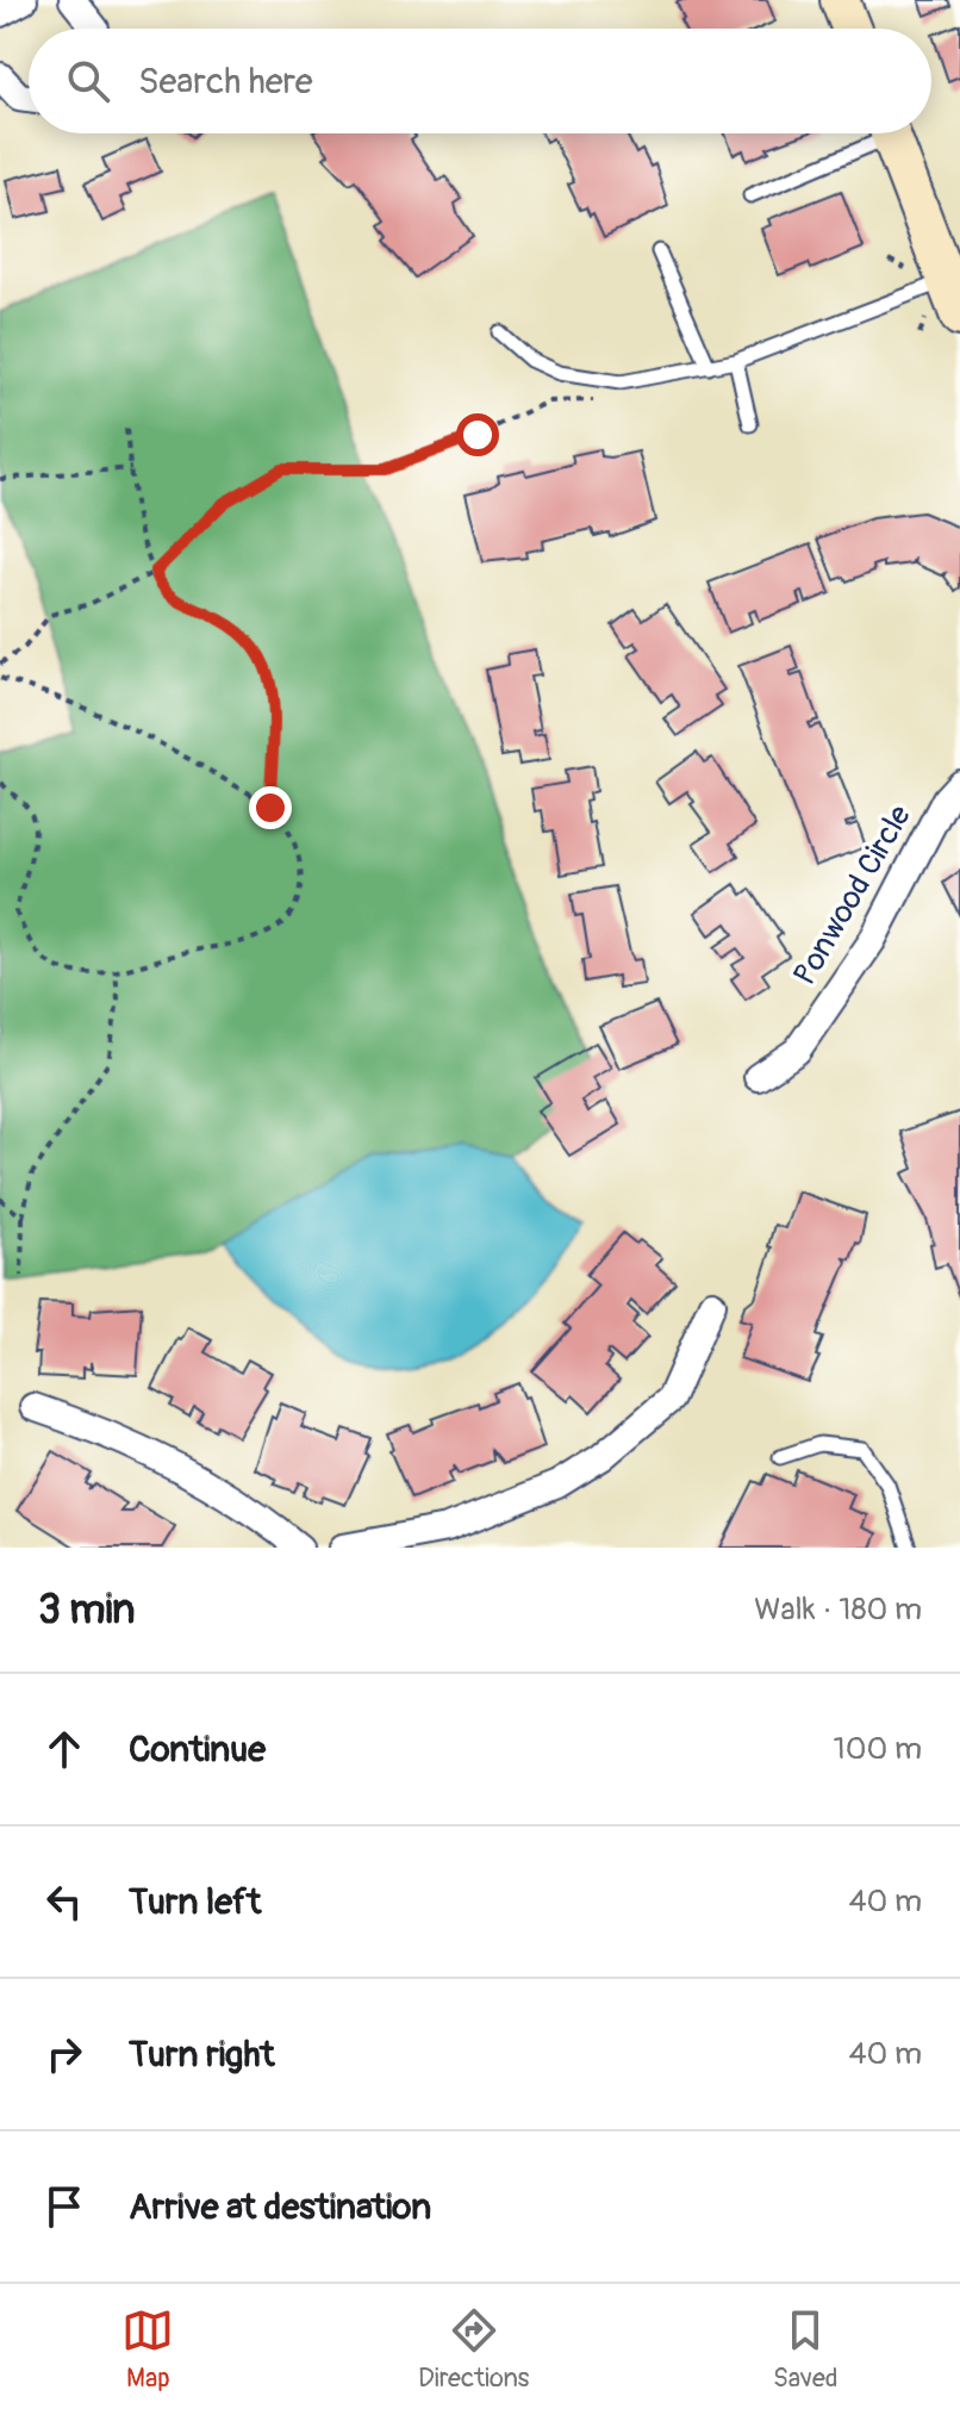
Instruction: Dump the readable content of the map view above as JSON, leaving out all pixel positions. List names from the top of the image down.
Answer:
{
  "streets": {
    "street": ["Ponwood Circle"]
  },
  "page": {
    "search": "Search here",
    "heading": ["3 min", "Walk · 180 m"],
    "list": [
      ["Continue", "100 m"],
      ["Turn left", "40 m"],
      ["Turn right", "40 m"],
      "Arrive at destination"
    ],
    "nav": ["Map", "Directions", "Saved"]
  }
}
